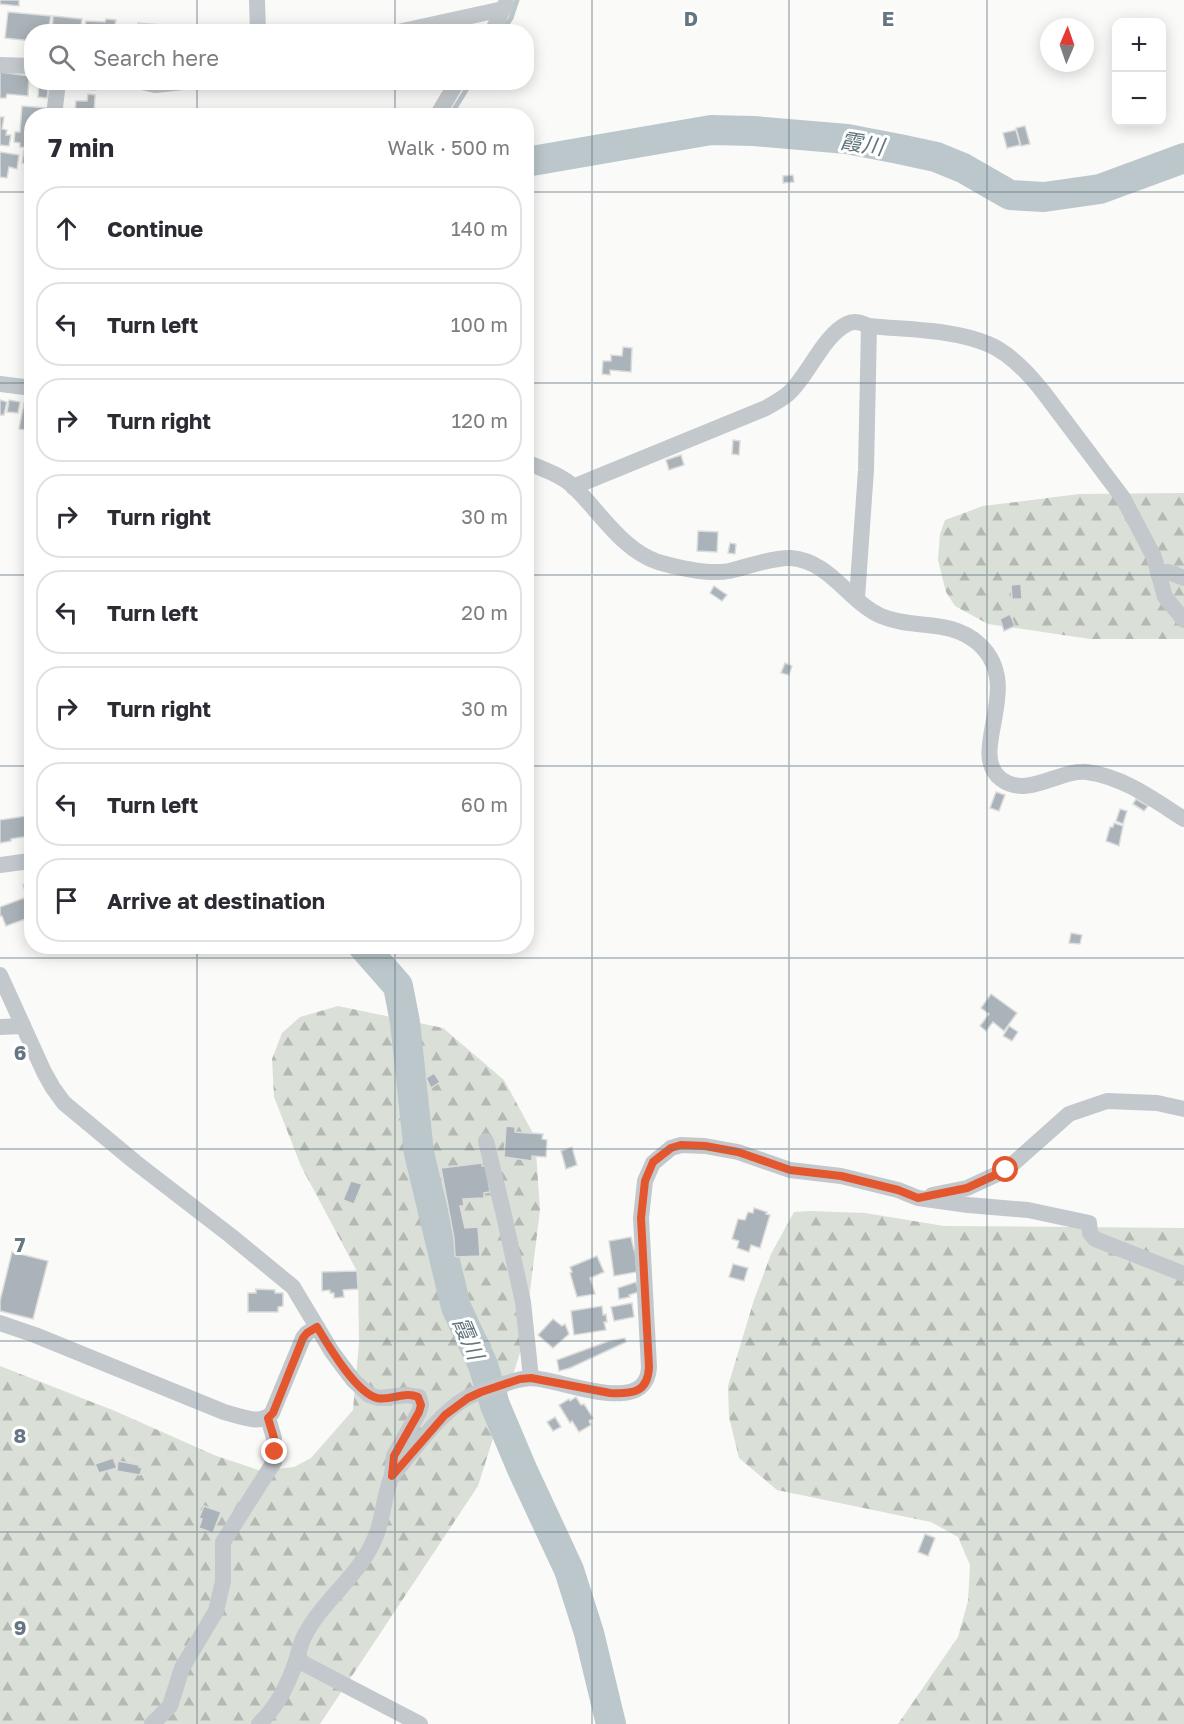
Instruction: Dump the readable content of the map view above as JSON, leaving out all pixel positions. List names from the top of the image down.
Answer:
{
  "water": ["霞川"],
  "north": "top",
  "page": {
    "map_buttons": ["+", "−"],
    "search": "Search here",
    "heading": ["7 min", "Walk · 500 m"],
    "list": [
      ["Continue", "140 m"],
      ["Turn left", "100 m"],
      ["Turn right", "120 m"],
      ["Turn right", "30 m"],
      ["Turn left", "20 m"],
      ["Turn right", "30 m"],
      ["Turn left", "60 m"],
      "Arrive at destination"
    ]
  },
  "grid": {
    "columns": ["D", "E"],
    "rows": [
      "6",
      "7",
      "8",
      "9"
    ]
  }
}
